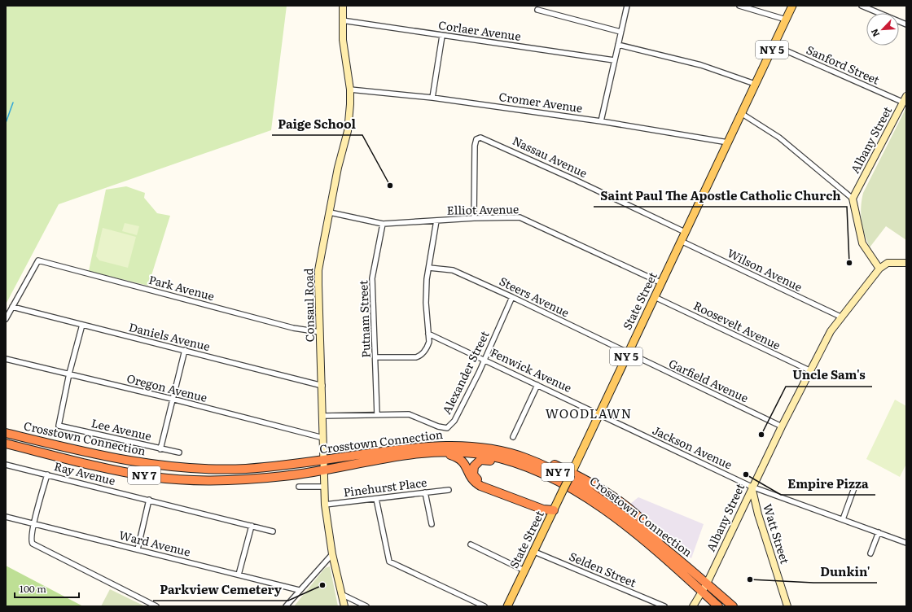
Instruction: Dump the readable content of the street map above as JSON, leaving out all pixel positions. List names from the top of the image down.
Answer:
{
  "streets": {
    "highway": ["Crosstown Connection", "NY 7"],
    "main road": ["NY 5", "State Street"],
    "street": [
      "Corlaer Avenue",
      "Sanford Street",
      "Cromer Avenue",
      "Albany Street",
      "Nassau Avenue",
      "Elliot Avenue",
      "Wilson Avenue",
      "Park Avenue",
      "Steers Avenue",
      "Consaul Road",
      "Putnam Street",
      "Roosevelt Avenue",
      "Daniels Avenue",
      "Fenwick Avenue",
      "Alexander Street",
      "Garfield Avenue",
      "Oregon Avenue",
      "Lee Avenue",
      "Jackson Avenue",
      "Ray Avenue",
      "Pinehurst Place",
      "Watt Street",
      "Ward Avenue",
      "Selden Street"
    ]
  },
  "crossings": [
    ["Corlaer Avenue", "Consaul Road"],
    ["Sanford Street", "Albany Street"],
    ["Sanford Street", "State Street"],
    ["Cromer Avenue", "State Street"],
    ["Cromer Avenue", "Consaul Road"],
    ["Albany Street", "Wilson Avenue"],
    ["Albany Street", "Roosevelt Avenue"],
    ["Albany Street", "Garfield Avenue"],
    ["Albany Street", "Crosstown Connection"],
    ["Albany Street", "Jackson Avenue"],
    ["Albany Street", "Watt Street"],
    ["Nassau Avenue", "Elliot Avenue"],
    ["Nassau Avenue", "State Street"],
    ["Elliot Avenue", "State Street"],
    ["Elliot Avenue", "Consaul Road"],
    ["Elliot Avenue", "Putnam Street"],
    ["Wilson Avenue", "State Street"],
    ["Park Avenue", "Consaul Road"],
    ["Park Avenue", "Daniels Avenue"],
    ["Steers Avenue", "State Street"],
    ["Steers Avenue", "Alexander Street"],
    ["Steers Avenue", "Garfield Avenue"],
    ["State Street", "Roosevelt Avenue"],
    ["State Street", "Fenwick Avenue"],
    ["State Street", "Garfield Avenue"],
    ["State Street", "Jackson Avenue"],
    ["State Street", "Selden Street"],
    ["Consaul Road", "Daniels Avenue"],
    ["Consaul Road", "Alexander Street"],
    ["Consaul Road", "Oregon Avenue"],
    ["Consaul Road", "Crosstown Connection"],
    ["Consaul Road", "Pinehurst Place"],
    ["Putnam Street", "Alexander Street"],
    ["Fenwick Avenue", "Alexander Street"],
    ["Fenwick Avenue", "Jackson Avenue"],
    ["Oregon Avenue", "Lee Avenue"],
    ["Jackson Avenue", "Watt Street"]
  ],
  "districts": ["WOODLAWN"],
  "places": [
    "Paige School",
    "Saint Paul The Apostle Catholic Church",
    "Uncle Sam's",
    "Empire Pizza",
    "Dunkin'",
    "Parkview Cemetery"
  ],
  "scale_bar": "100 m",
  "north": "bottom left"
}
